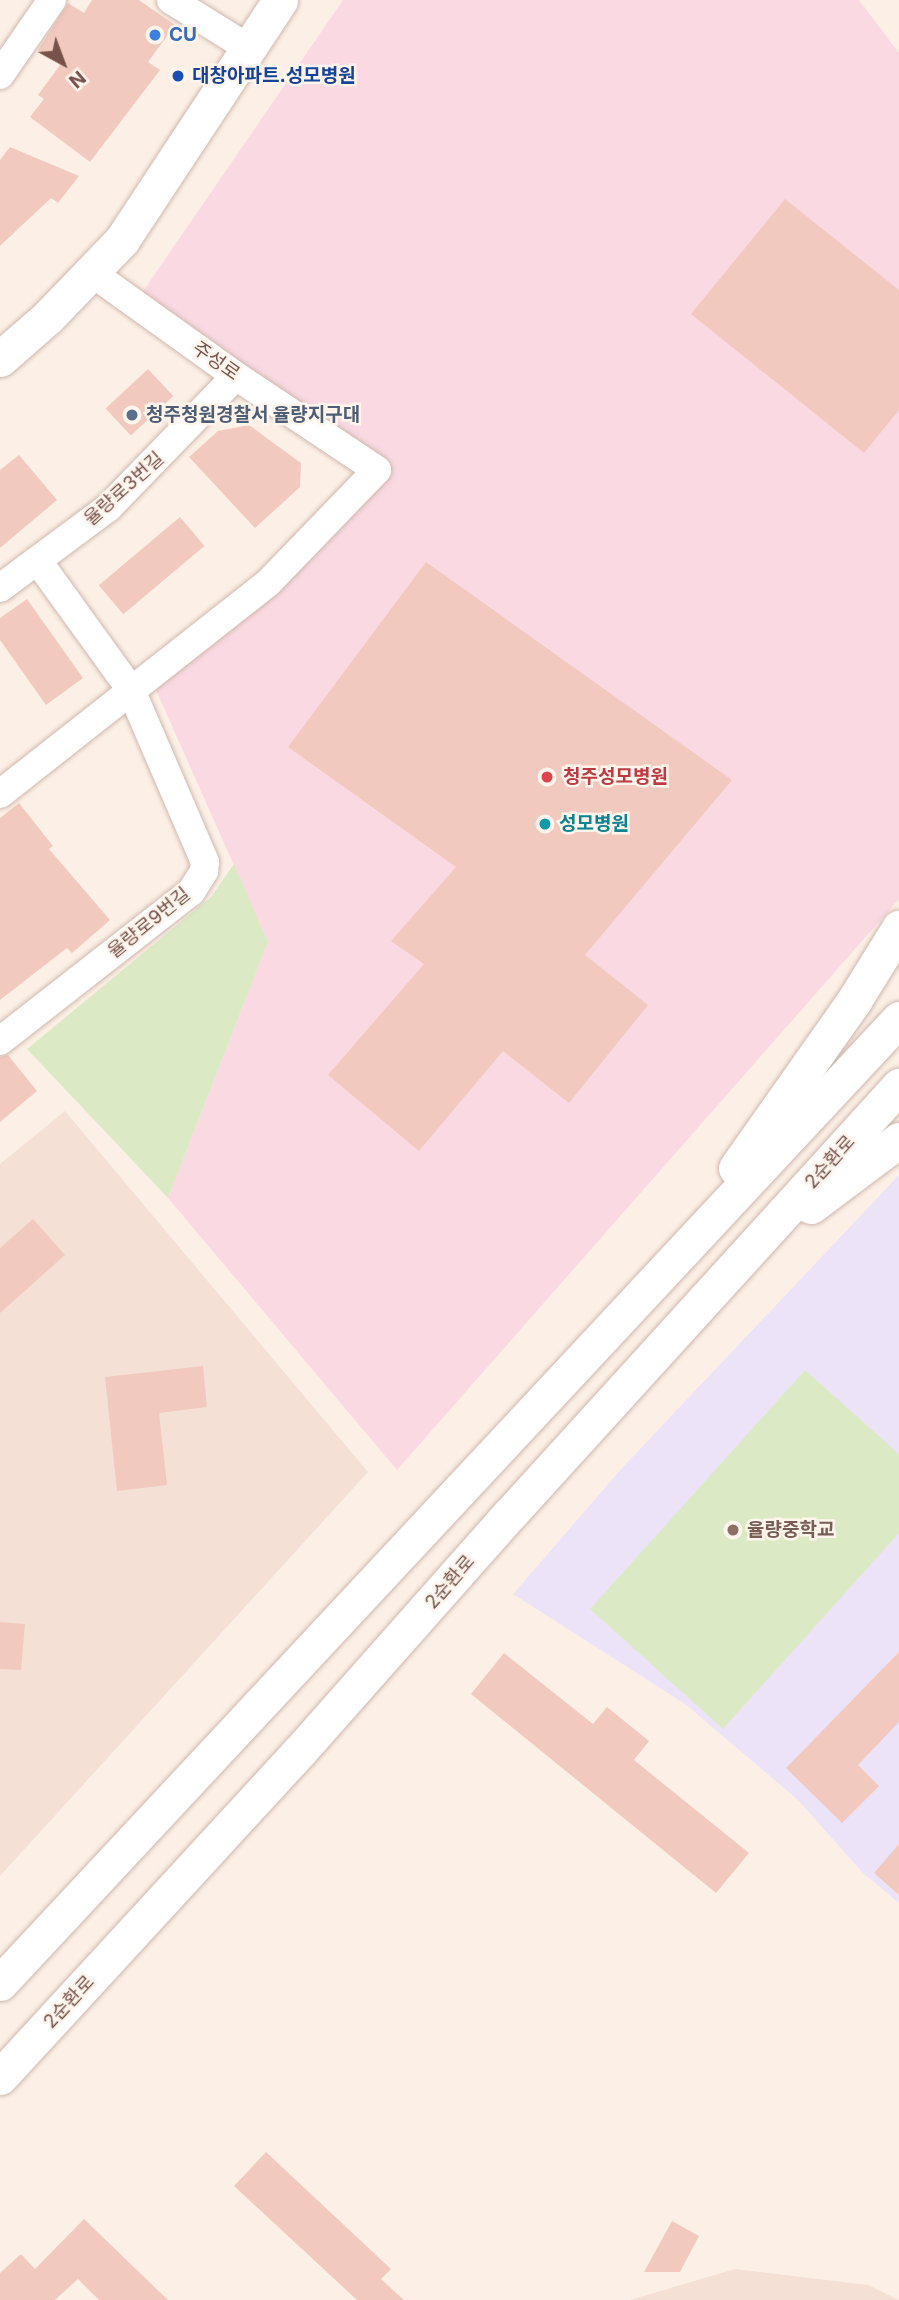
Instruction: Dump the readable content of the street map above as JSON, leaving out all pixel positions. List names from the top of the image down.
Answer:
{
  "streets": {
    "street": [
      "주성로",
      "율량로3번길",
      "율량로9번길",
      "2순환로"
    ]
  },
  "crossings": [
    ["주성로", "율량로3번길"],
    ["주성로", "율량로9번길"]
  ],
  "places": [
    "CU",
    "대창아파트.성모병원",
    "청주청원경찰서 율량지구대",
    "청주성모병원",
    "성모병원",
    "율량중학교"
  ],
  "north": "bottom right"
}
